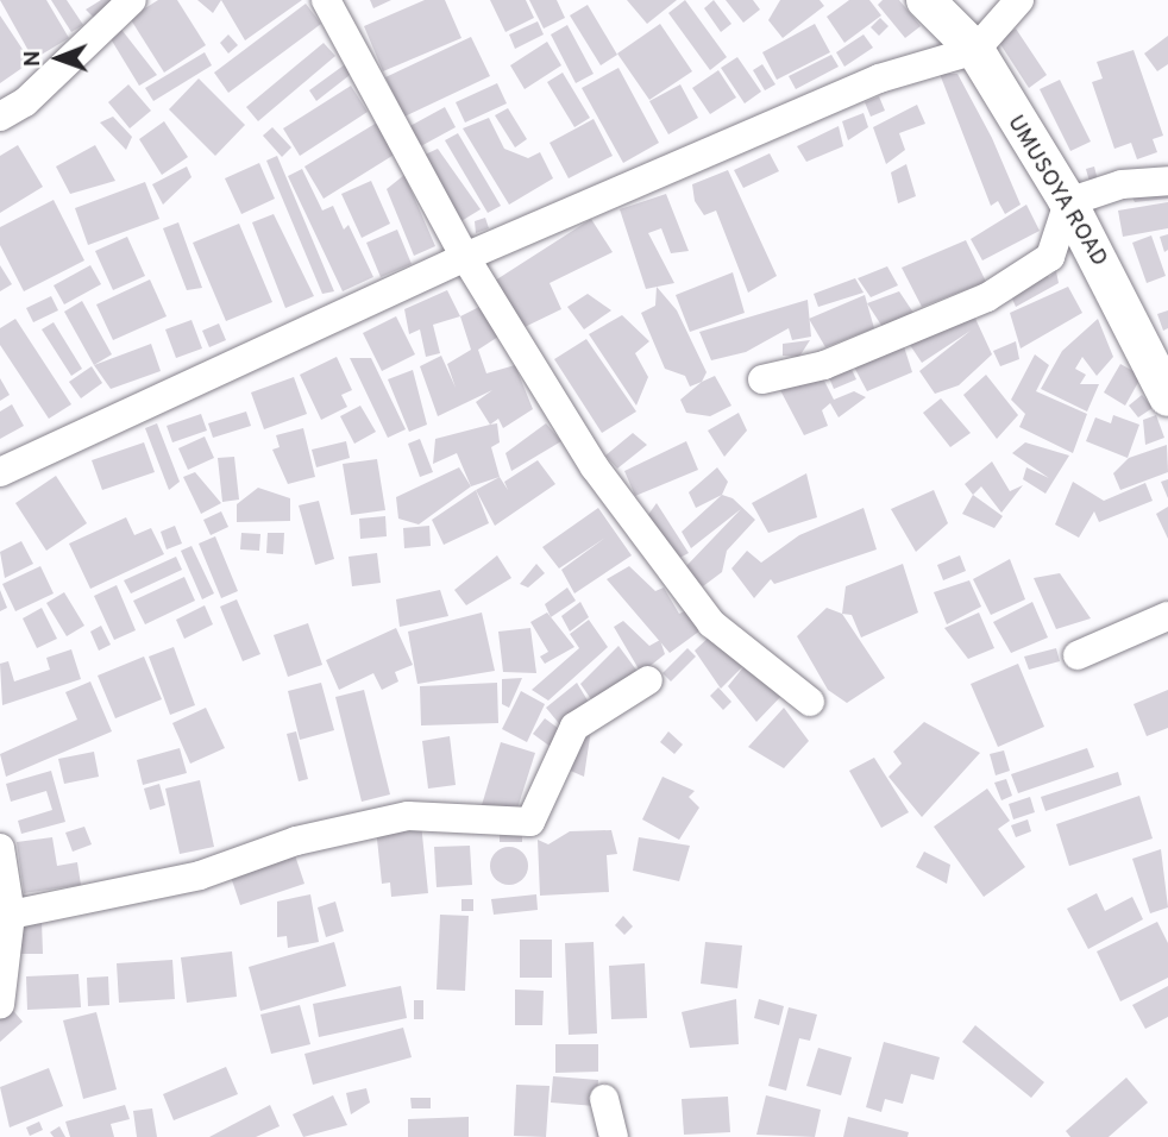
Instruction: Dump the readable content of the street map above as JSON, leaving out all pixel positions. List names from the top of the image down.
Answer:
{
  "streets": {
    "main road": ["UMUSOYA ROAD"]
  },
  "north": "left"
}
